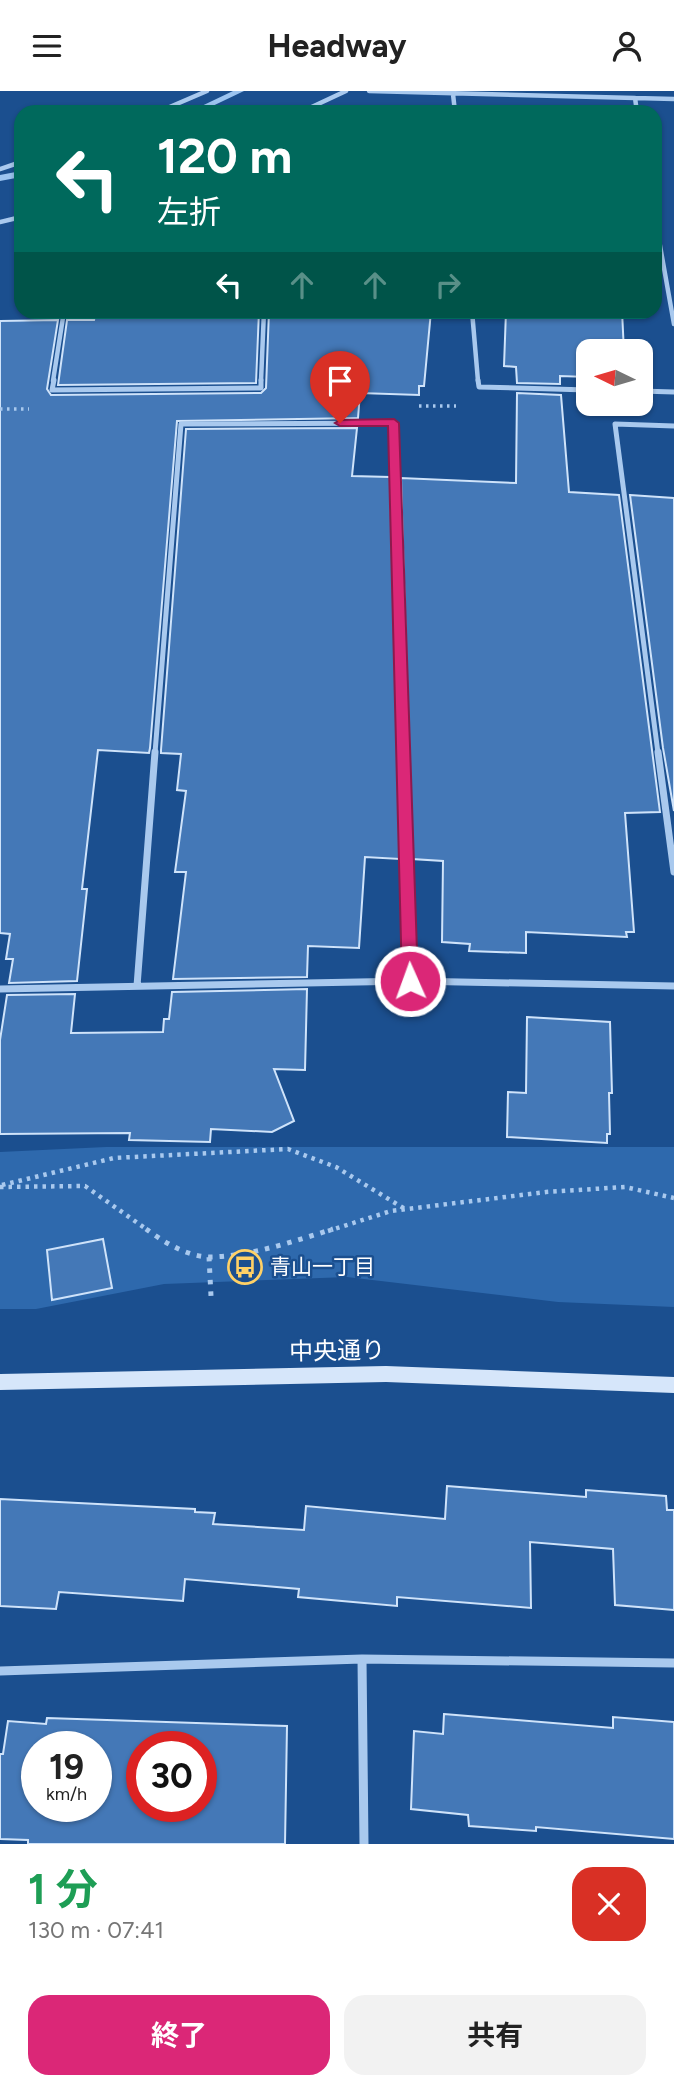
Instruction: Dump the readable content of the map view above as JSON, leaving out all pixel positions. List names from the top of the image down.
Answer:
{
  "streets": {
    "street": ["中央通り"]
  },
  "places": {
    "bus stop": ["青山一丁目"]
  },
  "north": "left",
  "page": {
    "header": "Headway",
    "turn": ["120 m", "左折"],
    "speed": "19 km/h",
    "limit": "30",
    "heading": ["1 分", "130 m · 07:41"],
    "buttons": ["終了", "共有"]
  }
}
